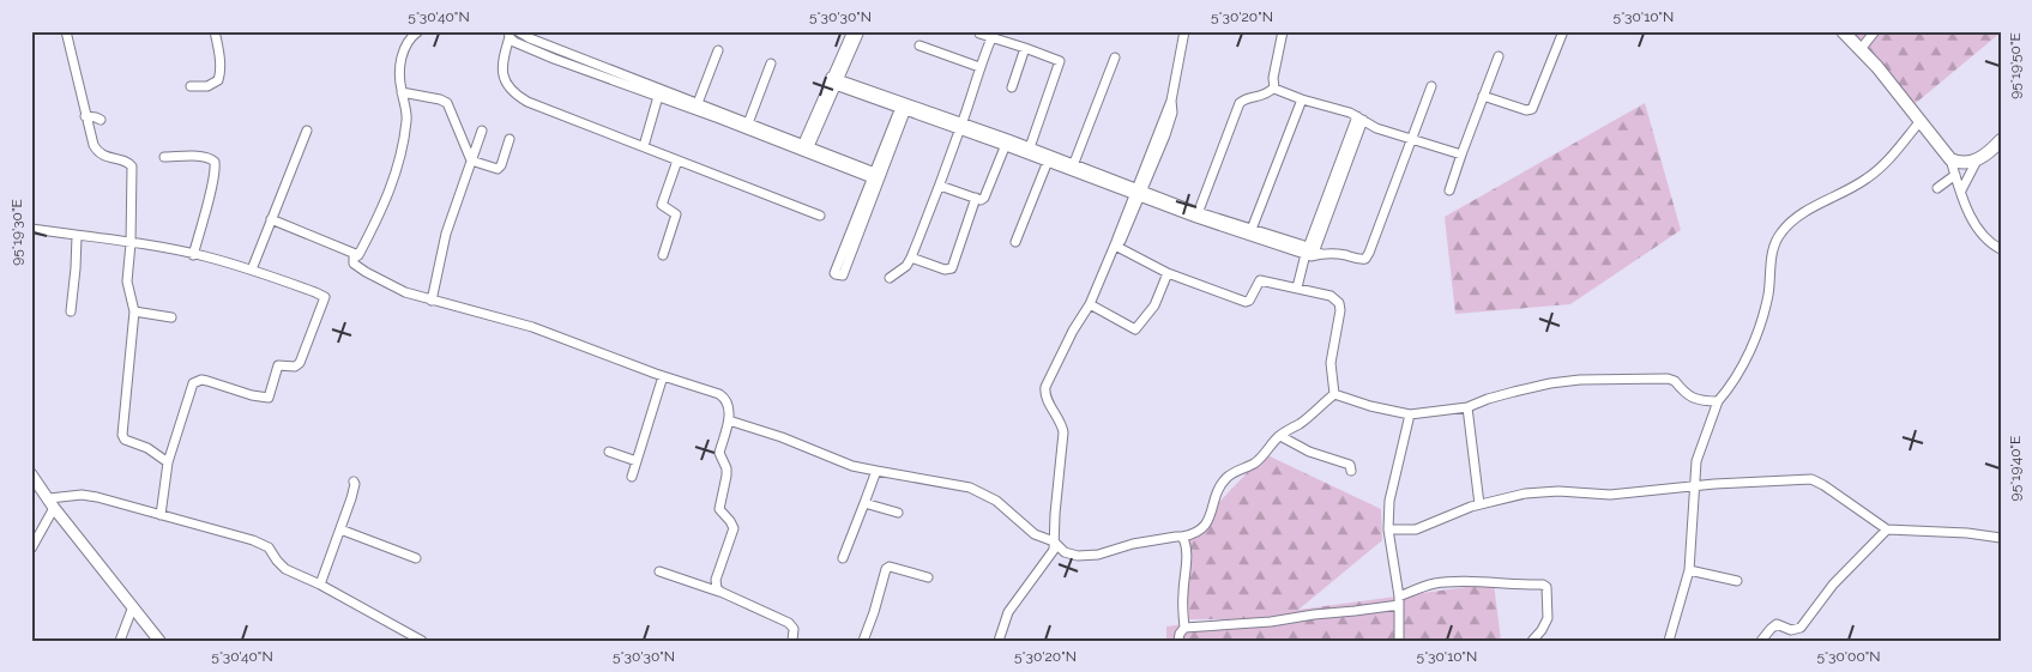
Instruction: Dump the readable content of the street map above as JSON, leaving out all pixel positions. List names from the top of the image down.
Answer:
{
  "coordinates": [
    "5°30'40\"N",
    "5°30'30\"N",
    "5°30'20\"N",
    "5°30'10\"N",
    "95°19'50\"E",
    "95°19'30\"E",
    "95°19'40\"E",
    "5°30'00\"N"
  ]
}
